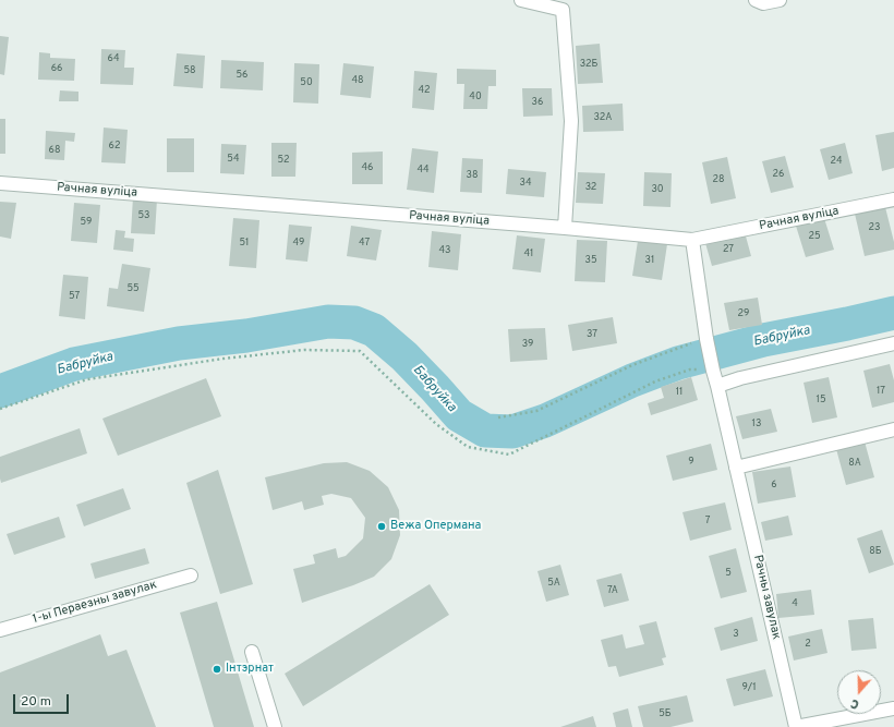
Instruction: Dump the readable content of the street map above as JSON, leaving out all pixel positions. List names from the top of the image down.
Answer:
{
  "streets": {
    "street": ["Рачная вуліца", "Рачны завулак", "1-ы Пераезны завулак"]
  },
  "crossings": [
    ["Рачная вуліца", "Рачны завулак"]
  ],
  "water": ["Бабруйка"],
  "places": ["Вежа Опермана", "Інтэрнат"],
  "house_numbers": [
    "64",
    "32Б",
    "66",
    "58",
    "56",
    "48",
    "50",
    "42",
    "40",
    "36",
    "32А",
    "62",
    "68",
    "54",
    "52",
    "24",
    "46",
    "44",
    "26",
    "38",
    "28",
    "34",
    "32",
    "30",
    "53",
    "59",
    "23",
    "25",
    "51",
    "49",
    "47",
    "27",
    "43",
    "41",
    "35",
    "31",
    "55",
    "57",
    "29",
    "37",
    "39",
    "17",
    "11",
    "15",
    "13",
    "9",
    "8А",
    "6",
    "7",
    "8Б",
    "5",
    "5А",
    "7А",
    "4",
    "3",
    "2",
    "9/1",
    "5Б"
  ],
  "scale_bar": "20 m",
  "north": "bottom"
}
